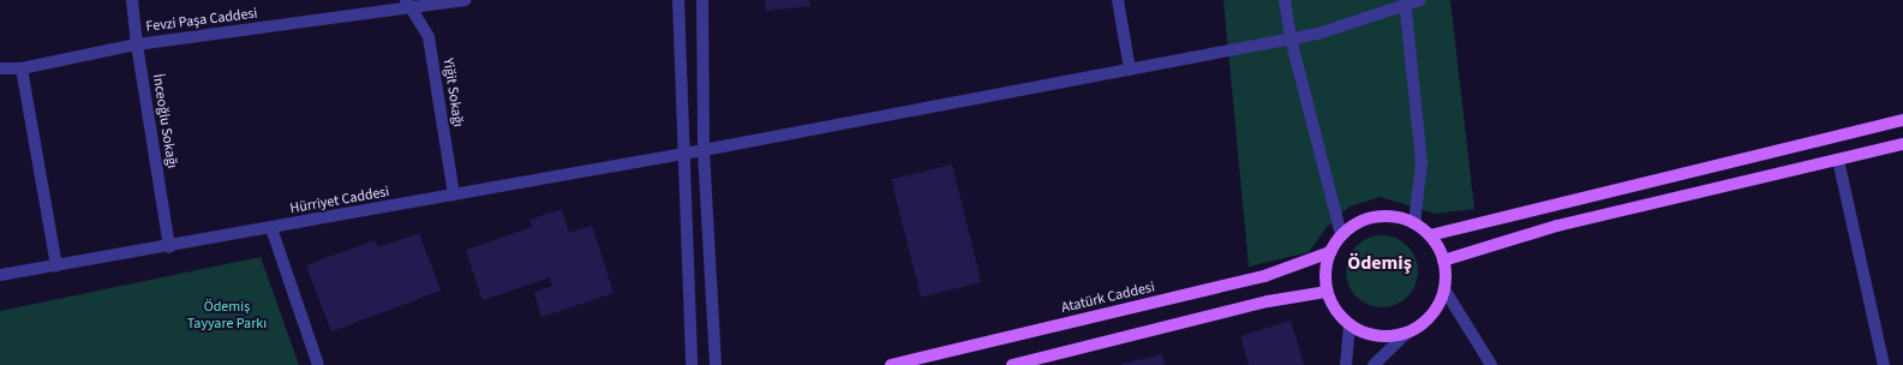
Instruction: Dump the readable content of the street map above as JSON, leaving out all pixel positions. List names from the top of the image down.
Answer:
{
  "streets": {
    "main road": ["Atatürk Caddesi"],
    "street": [
      "Fevzi Paşa Caddesi",
      "Yiğit Sokağı",
      "İnceoğlu Sokağı",
      "Hürriyet Caddesi"
    ]
  },
  "crossings": [
    ["Fevzi Paşa Caddesi", "Yiğit Sokağı"],
    ["Fevzi Paşa Caddesi", "İnceoğlu Sokağı"],
    ["Yiğit Sokağı", "Hürriyet Caddesi"],
    ["İnceoğlu Sokağı", "Hürriyet Caddesi"]
  ],
  "districts": ["Ödemiş"],
  "parks": ["Ödemiş Tayyare Parkı"]
}
